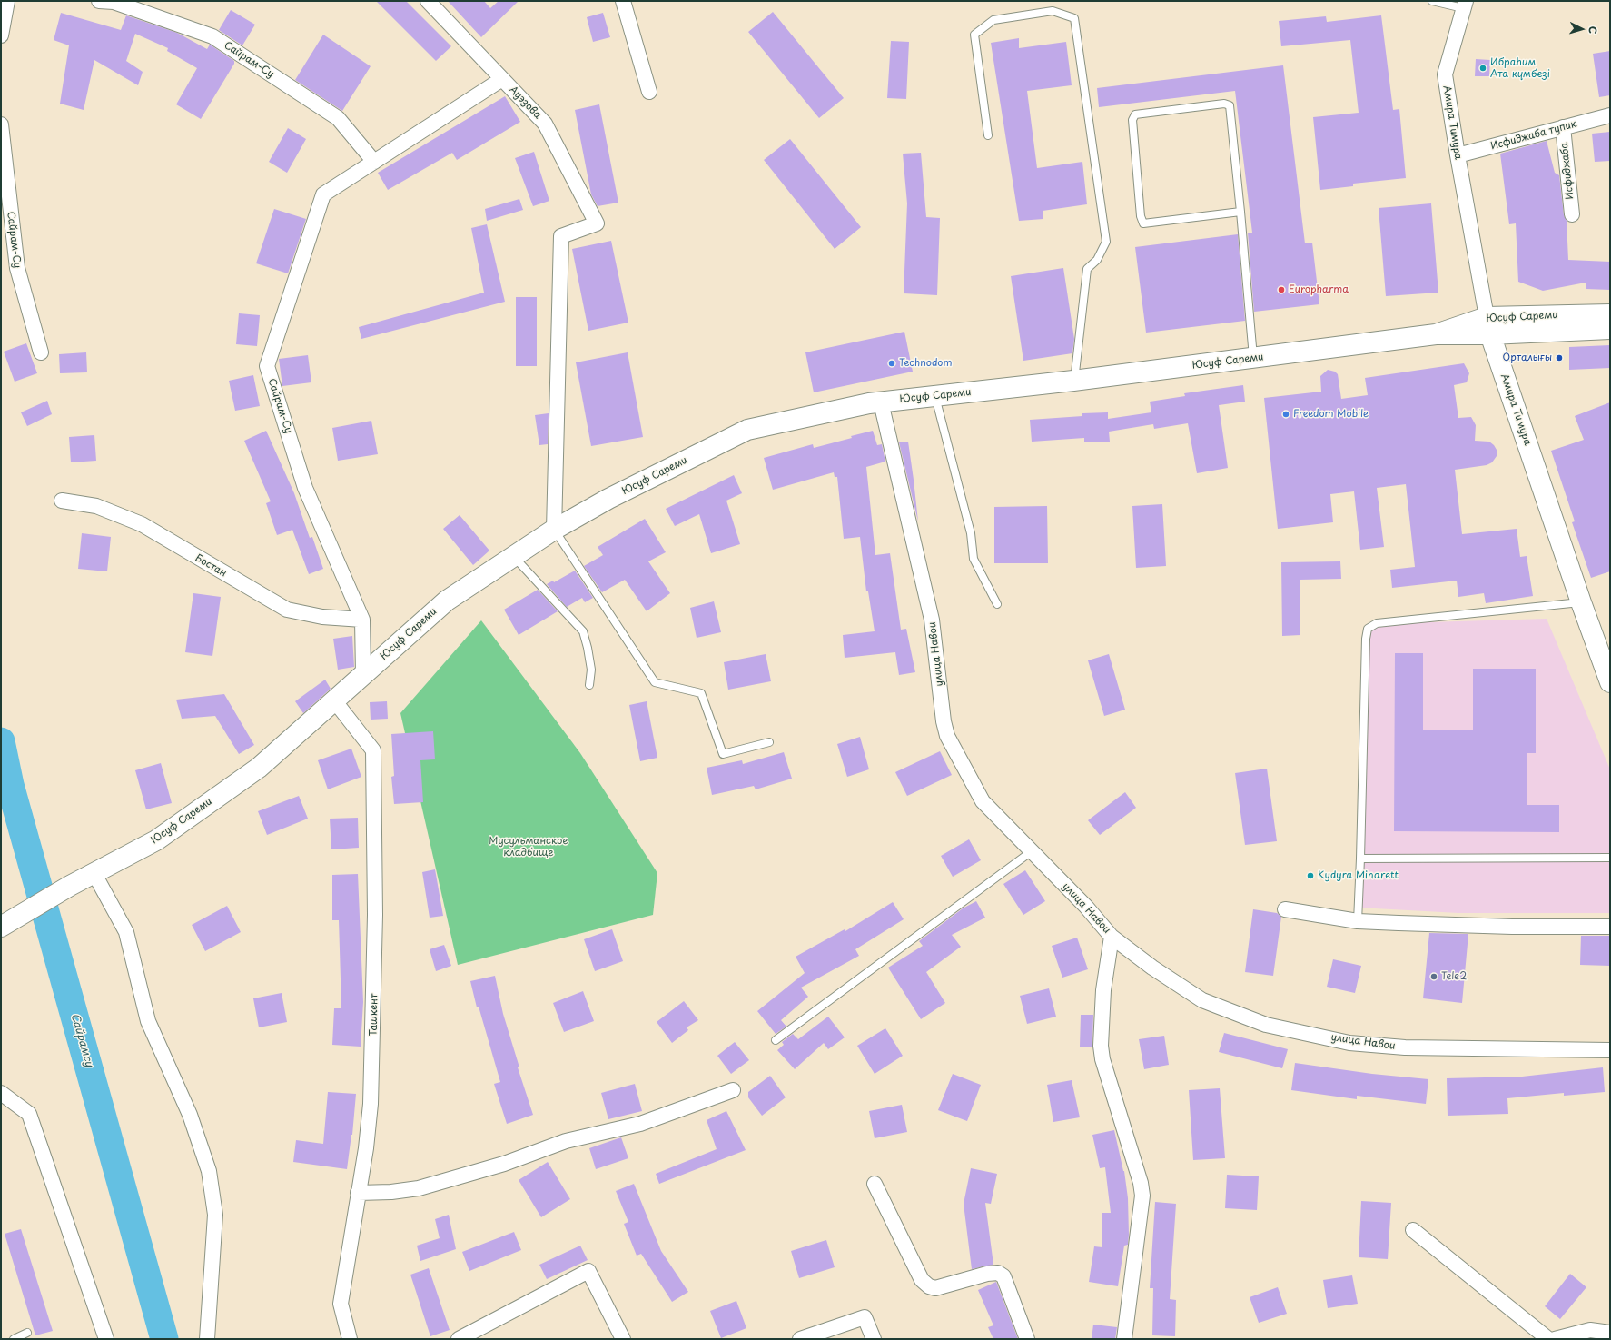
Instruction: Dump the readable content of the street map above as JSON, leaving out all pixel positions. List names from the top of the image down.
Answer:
{
  "streets": {
    "main road": ["Амира Тимура", "Юсуф Сареми"],
    "street": [
      "Сайрам-Су",
      "Ауэзова",
      "Исфиджаба тупик",
      "Исфиджаба",
      "Бостан",
      "улица Навои",
      "Ташкент"
    ]
  },
  "crossings": [
    ["Сайрам-Су", "Ауэзова"],
    ["Сайрам-Су", "Юсуф Сареми"],
    ["Сайрам-Су", "Бостан"],
    ["Ауэзова", "Юсуф Сареми"],
    ["Амира Тимура", "Исфиджаба тупик"],
    ["Амира Тимура", "Юсуф Сареми"],
    ["Исфиджаба тупик", "Исфиджаба"],
    ["Юсуф Сареми", "улица Навои"],
    ["Юсуф Сареми", "Ташкент"]
  ],
  "water": ["Сайрамсу"],
  "parks": ["Мусульманское кладбище"],
  "places": [
    "Ибраhим Ата күмбезі",
    "Europharma",
    "Орталығы",
    "Technodom",
    "Freedom Mobile",
    "Kydyra Minarett",
    "Tele2"
  ],
  "north": "right"
}
